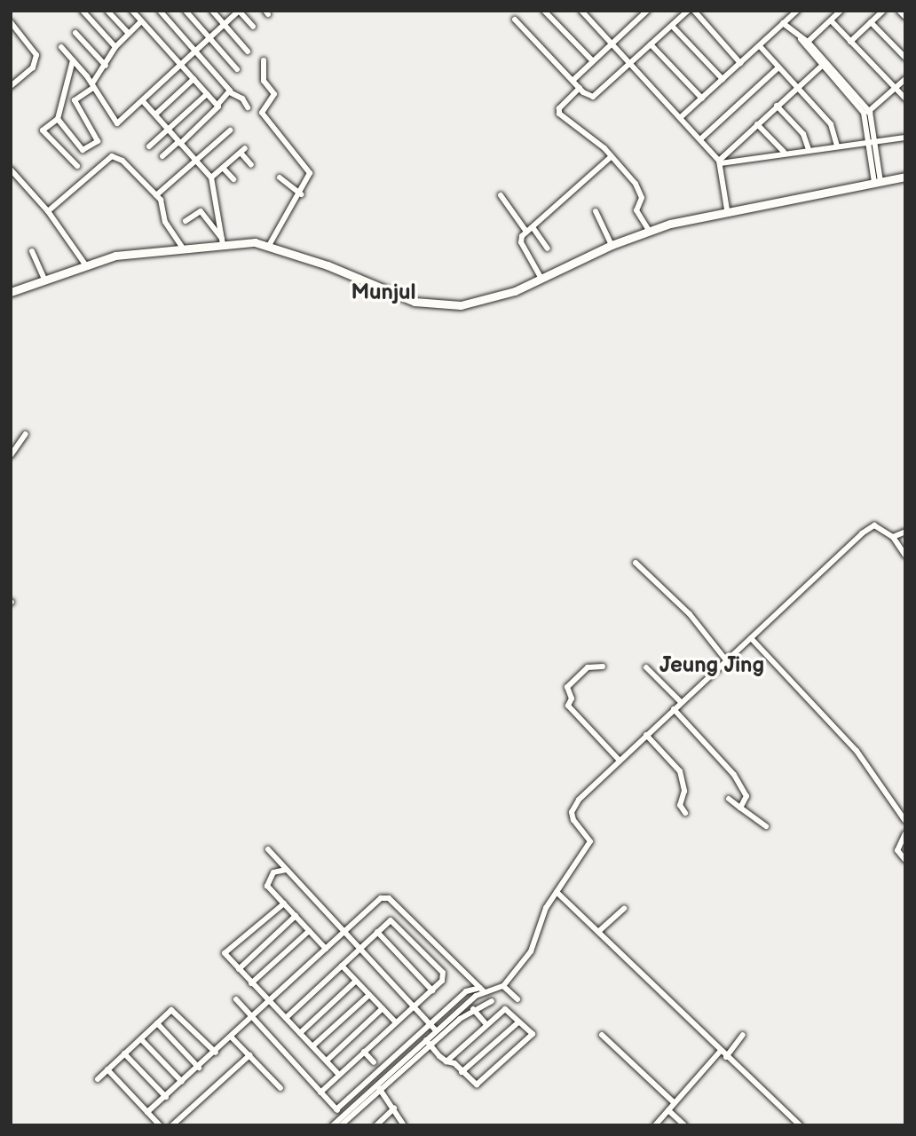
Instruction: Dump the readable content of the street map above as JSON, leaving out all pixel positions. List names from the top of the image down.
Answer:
{
  "districts": ["Munjul", "Jeung Jing"]
}
